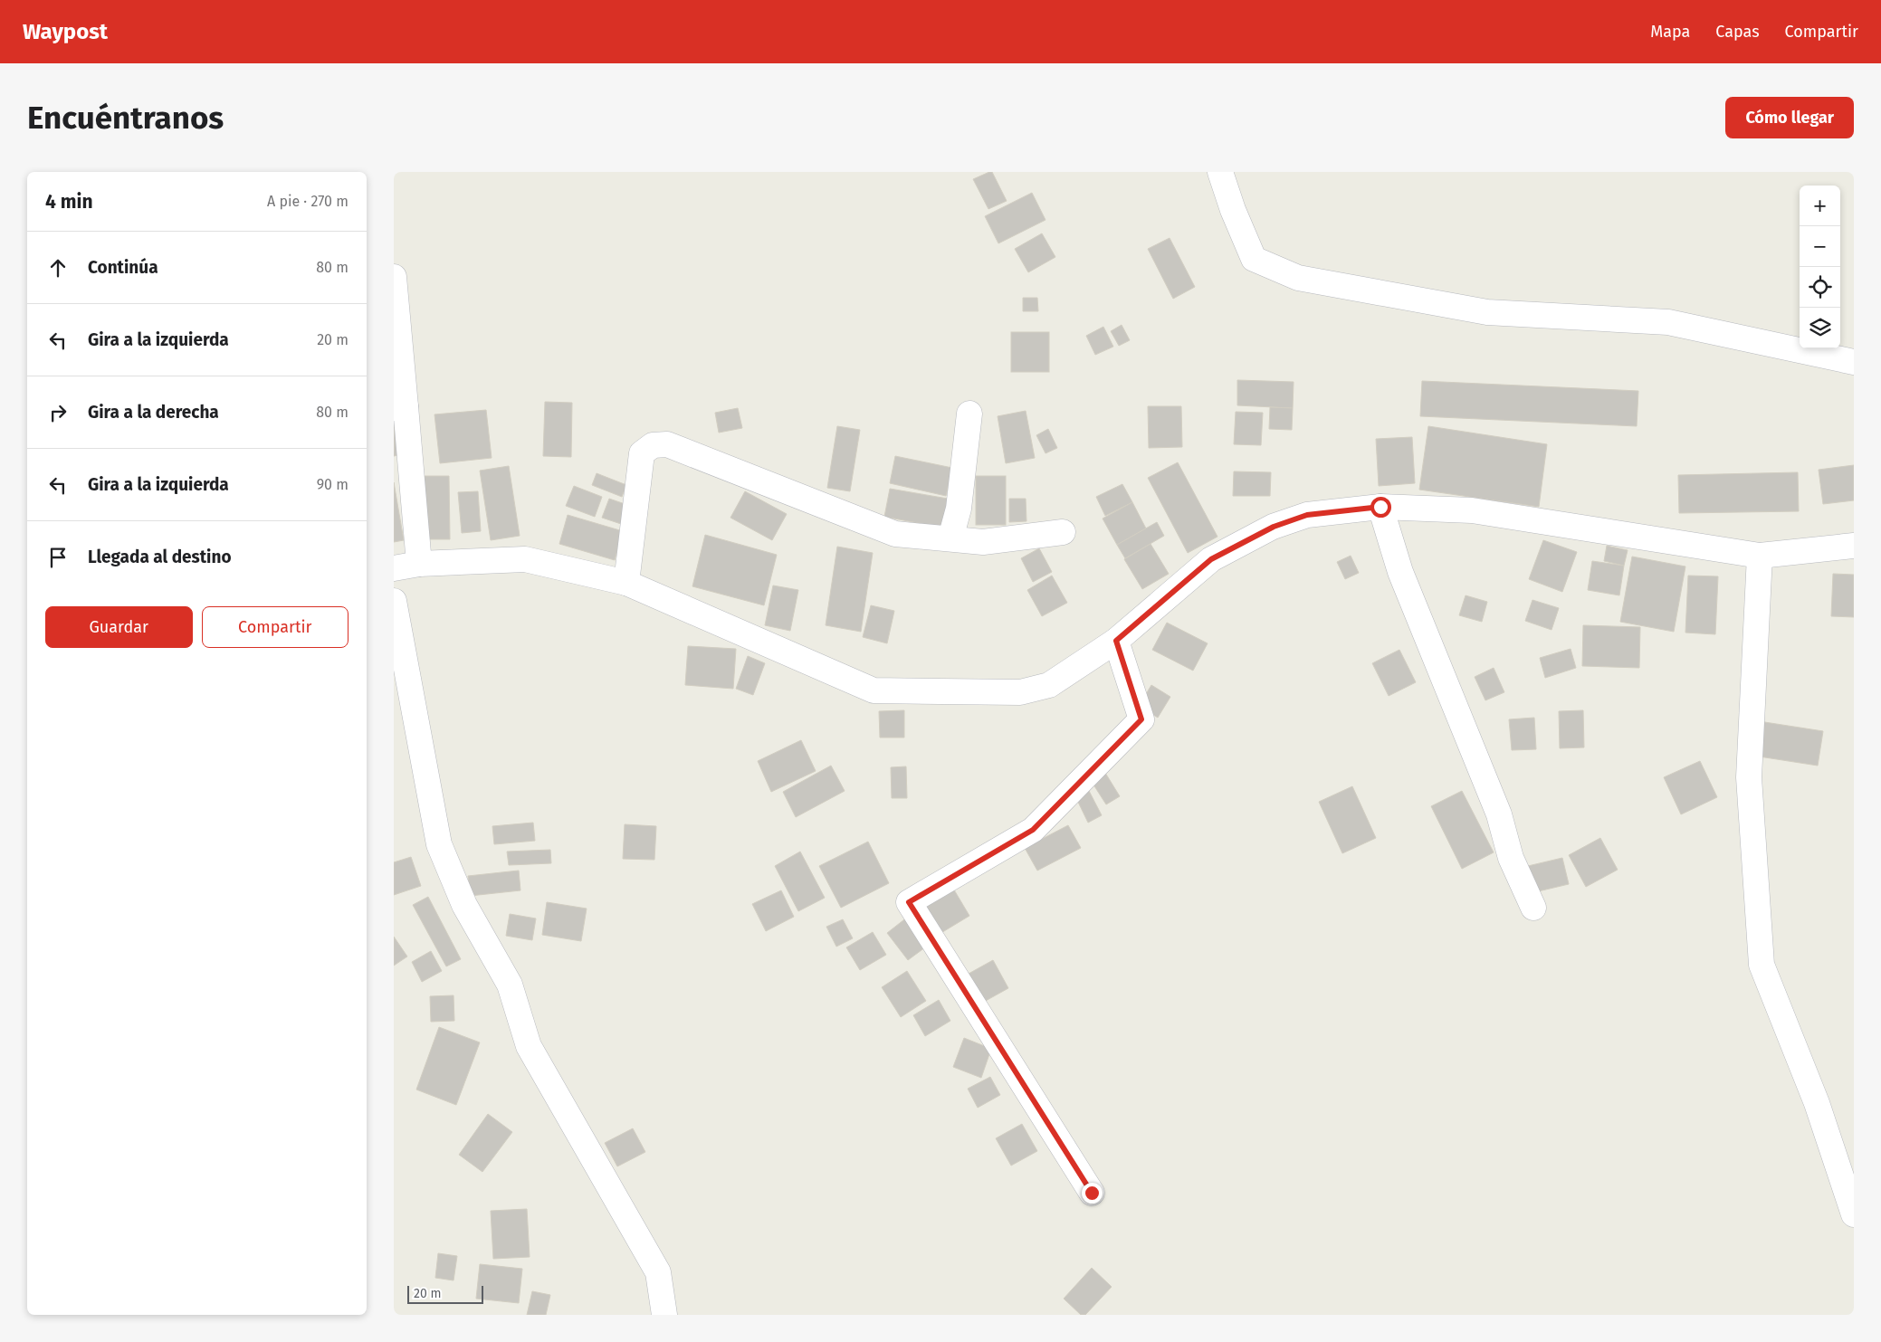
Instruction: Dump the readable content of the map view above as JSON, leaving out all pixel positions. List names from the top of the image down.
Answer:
{
  "scale_bar": "20 m",
  "page": {
    "header": "Waypost",
    "nav": ["Mapa", "Capas", "Compartir"],
    "buttons": [
      "Cómo llegar",
      ["Guardar", "Compartir"]
    ],
    "title": "Encuéntranos",
    "heading": ["4 min", "A pie · 270 m"],
    "map_buttons": ["+", "−"],
    "list": [
      ["Continúa", "80 m"],
      ["Gira a la izquierda", "20 m"],
      ["Gira a la derecha", "80 m"],
      ["Gira a la izquierda", "90 m"],
      "Llegada al destino"
    ],
    "scale": "20 m"
  }
}
